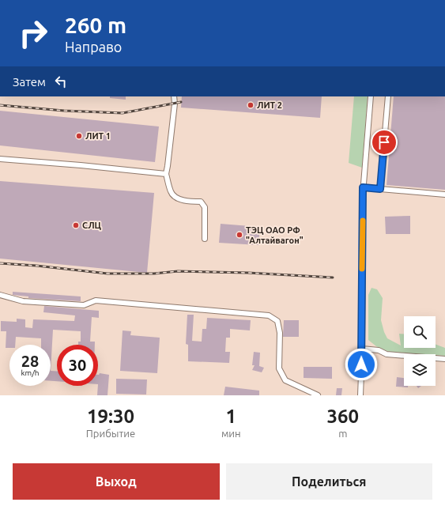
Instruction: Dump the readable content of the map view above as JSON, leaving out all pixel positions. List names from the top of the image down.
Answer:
{
  "places": [
    "ЛИТ 2",
    "ЛИТ 1",
    "СЛЦ",
    "ТЭЦ ОАО РФ \"Алтайвагон\""
  ],
  "page": {
    "turn": ["260 m", "Направо"],
    "then": "Затем",
    "speed": "28 km/h",
    "limit": "30",
    "eta": [
      "19:30",
      "Прибытие",
      "1",
      "мин",
      "360",
      "m"
    ],
    "buttons": ["Выход", "Поделиться"]
  }
}
